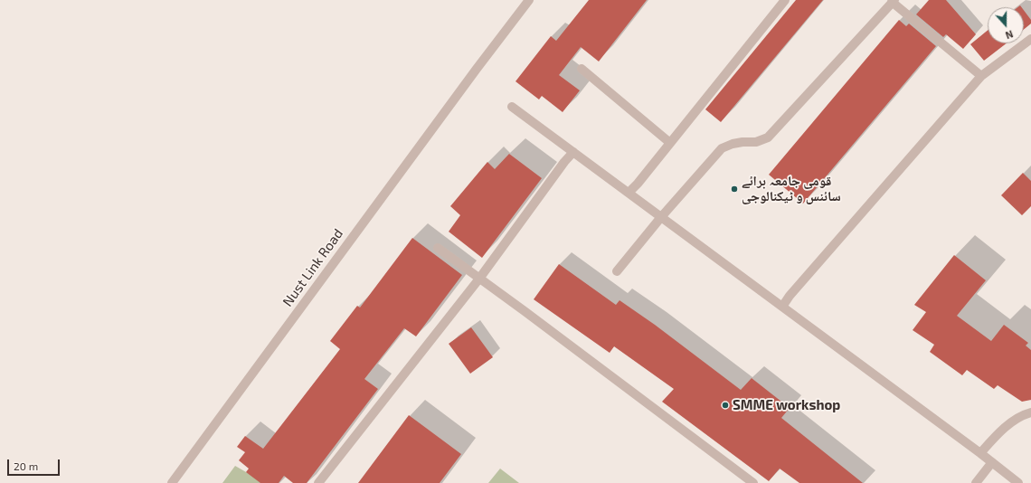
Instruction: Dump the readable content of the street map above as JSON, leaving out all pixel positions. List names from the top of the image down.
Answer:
{
  "streets": {
    "street": ["Nust Link Road"]
  },
  "places": ["قومی جامعہ برائے سائنس و ٹیکنالوجی", "SMME workshop"],
  "scale_bar": "20 m",
  "north": "bottom"
}
